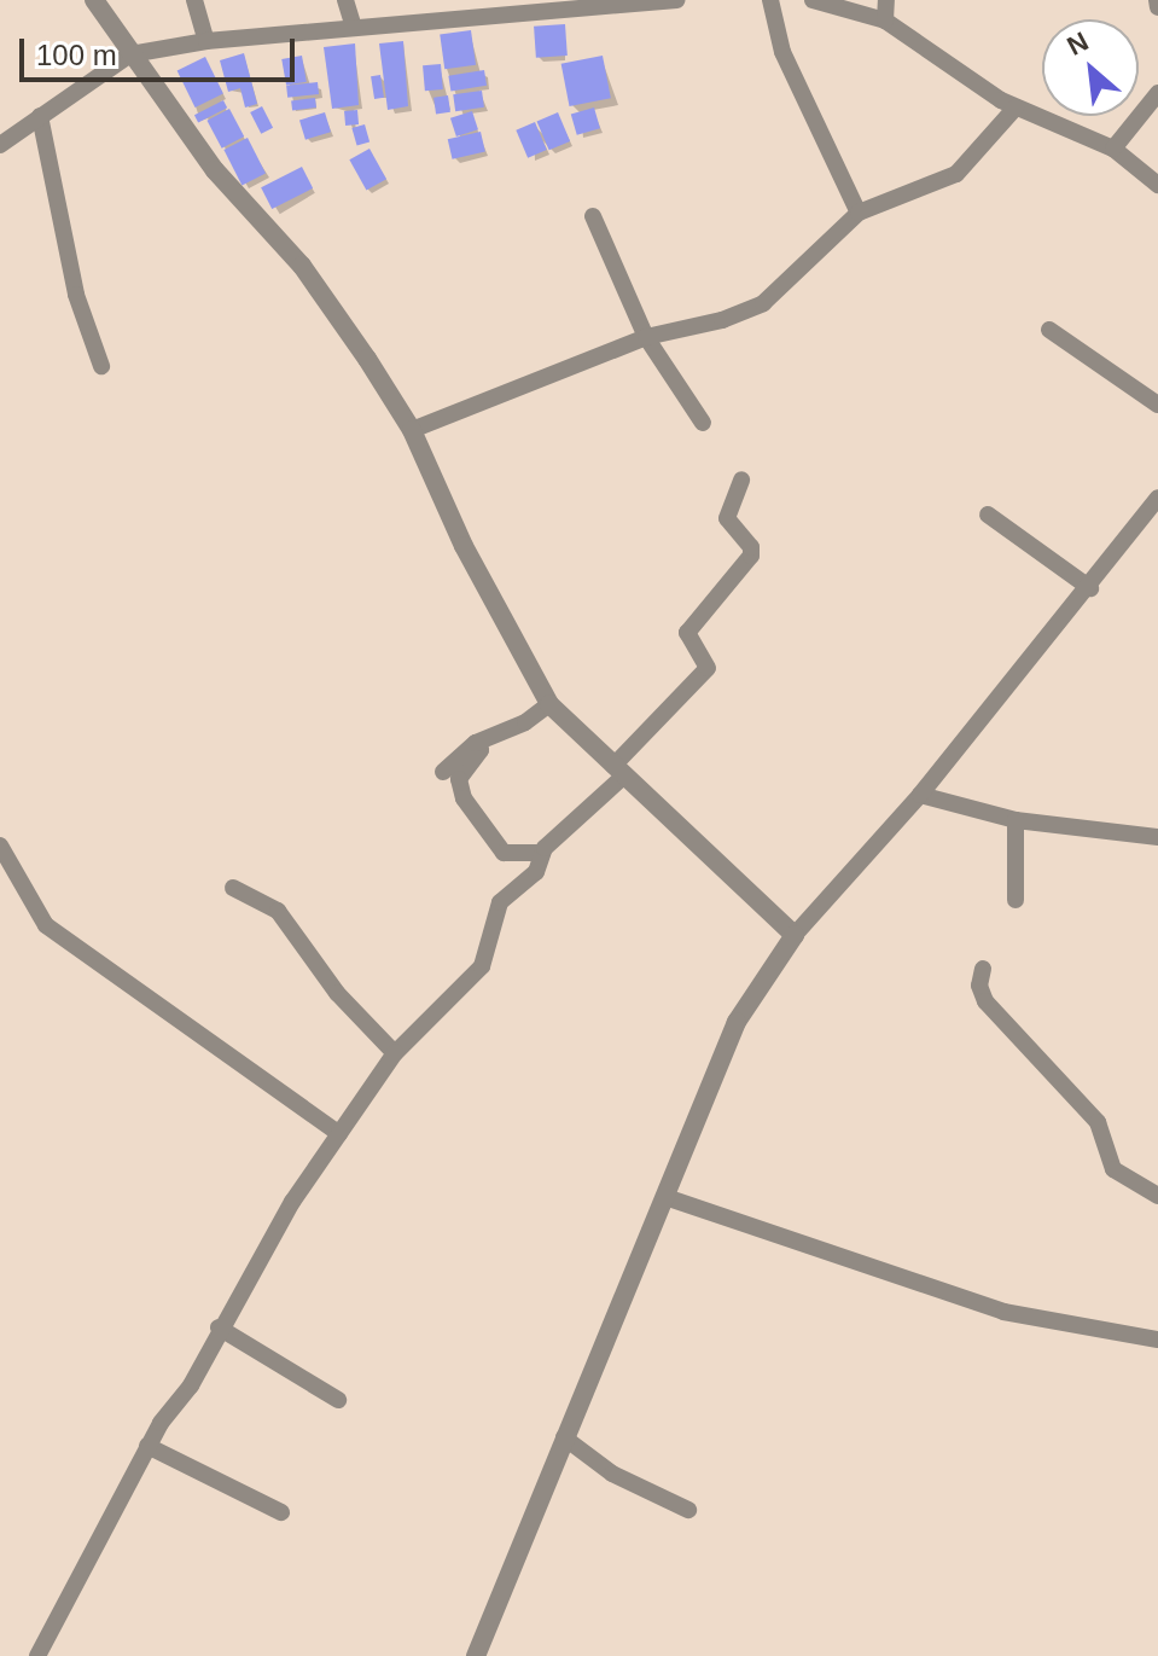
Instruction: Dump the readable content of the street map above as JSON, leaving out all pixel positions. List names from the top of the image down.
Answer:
{
  "scale_bar": "100 m",
  "north": "top left"
}
